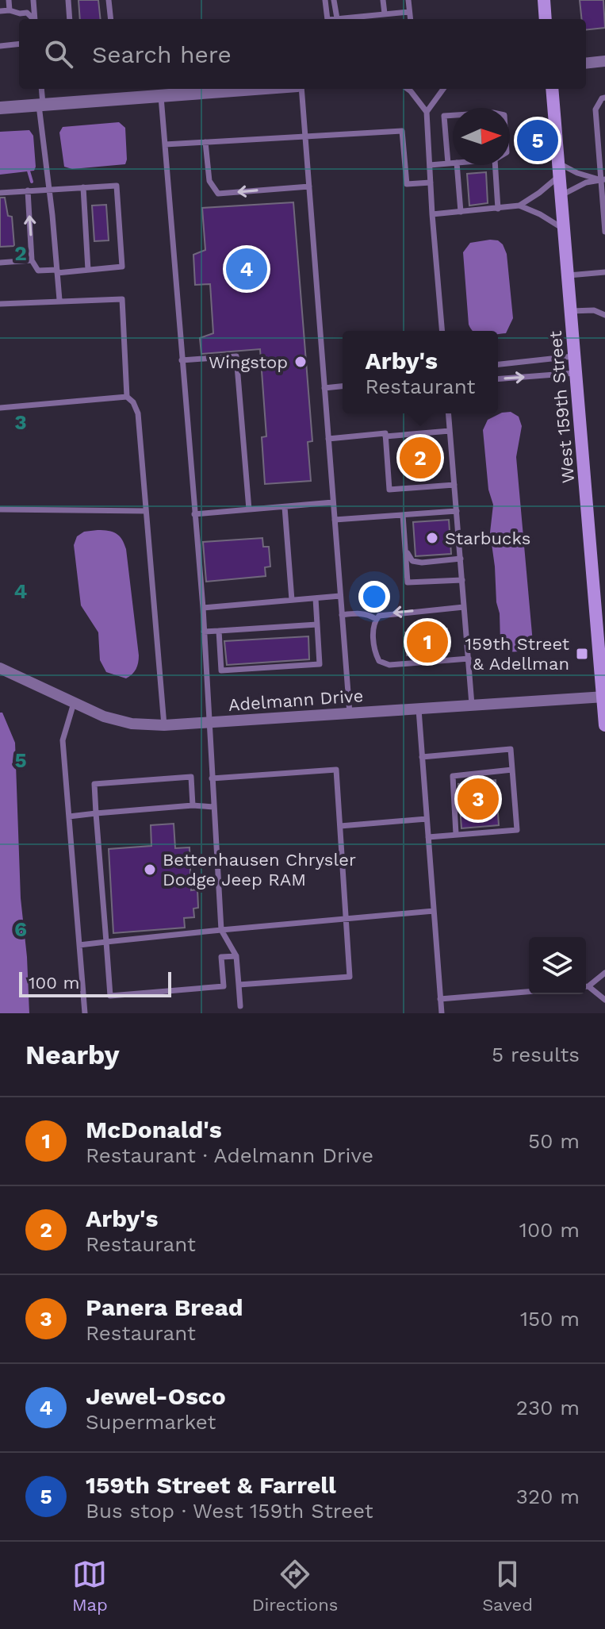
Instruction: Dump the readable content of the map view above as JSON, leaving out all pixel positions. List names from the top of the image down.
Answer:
{
  "streets": {
    "main road": ["West 159th Street"],
    "street": ["Adelmann Drive"]
  },
  "crossings": [
    ["West 159th Street", "Adelmann Drive"]
  ],
  "places": {
    "other": ["Wingstop", "Starbucks", "Bettenhausen Chrysler Dodge Jeep RAM"],
    "transit": ["159th Street & Adellman"]
  },
  "scale_bar": "100 m",
  "north": "right",
  "page": {
    "search": "Search here",
    "pins": [
      "5",
      "4",
      "2",
      "1",
      "3"
    ],
    "popup": ["Arby's", "Restaurant"],
    "scale": "100 m",
    "heading": ["Nearby", "5 results"],
    "list": [
      {
        "mark": "1",
        "name": "McDonald's",
        "note": "Restaurant · Adelmann Drive",
        "value": "50 m"
      },
      {
        "mark": "2",
        "name": "Arby's",
        "note": "Restaurant",
        "value": "100 m"
      },
      {
        "mark": "3",
        "name": "Panera Bread",
        "note": "Restaurant",
        "value": "150 m"
      },
      {
        "mark": "4",
        "name": "Jewel-Osco",
        "note": "Supermarket",
        "value": "230 m"
      },
      {
        "mark": "5",
        "name": "159th Street & Farrell",
        "note": "Bus stop · West 159th Street",
        "value": "320 m"
      }
    ],
    "nav": ["Map", "Directions", "Saved"]
  },
  "grid": {
    "rows": [
      "2",
      "3",
      "4",
      "5",
      "6"
    ]
  }
}
